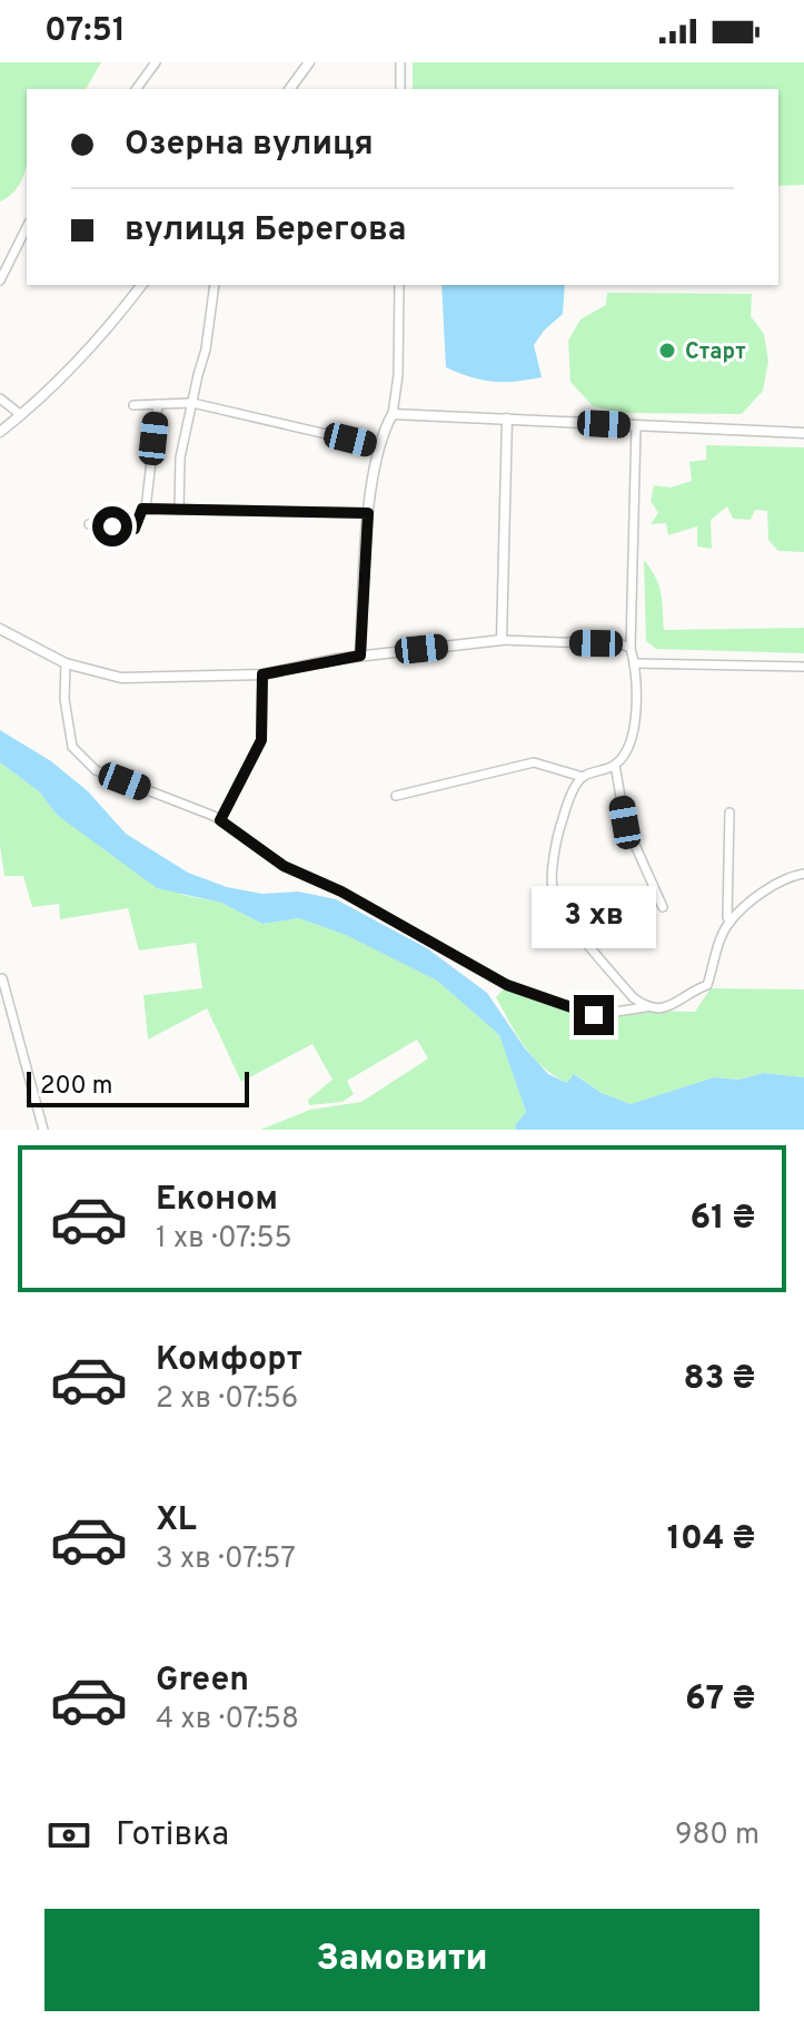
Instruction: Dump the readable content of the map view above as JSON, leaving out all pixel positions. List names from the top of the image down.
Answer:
{
  "places": ["Старт"],
  "scale_bar": "200 m",
  "page": {
    "status": "07:51",
    "banner": ["Озерна вулиця", "вулиця Берегова"],
    "bubble": "3 хв",
    "scale": "200 m",
    "list": [
      {
        "name": "Економ",
        "note": "1 хв · 07:55",
        "value": "61 ₴"
      },
      {
        "name": "Комфорт",
        "note": "2 хв · 07:56",
        "value": "83 ₴"
      },
      {
        "name": "XL",
        "note": "3 хв · 07:57",
        "value": "104 ₴"
      },
      {
        "name": "Green",
        "note": "4 хв · 07:58",
        "value": "67 ₴"
      }
    ],
    "pay": ["Готівка", "980 m"],
    "buttons": "Замовити"
  }
}
